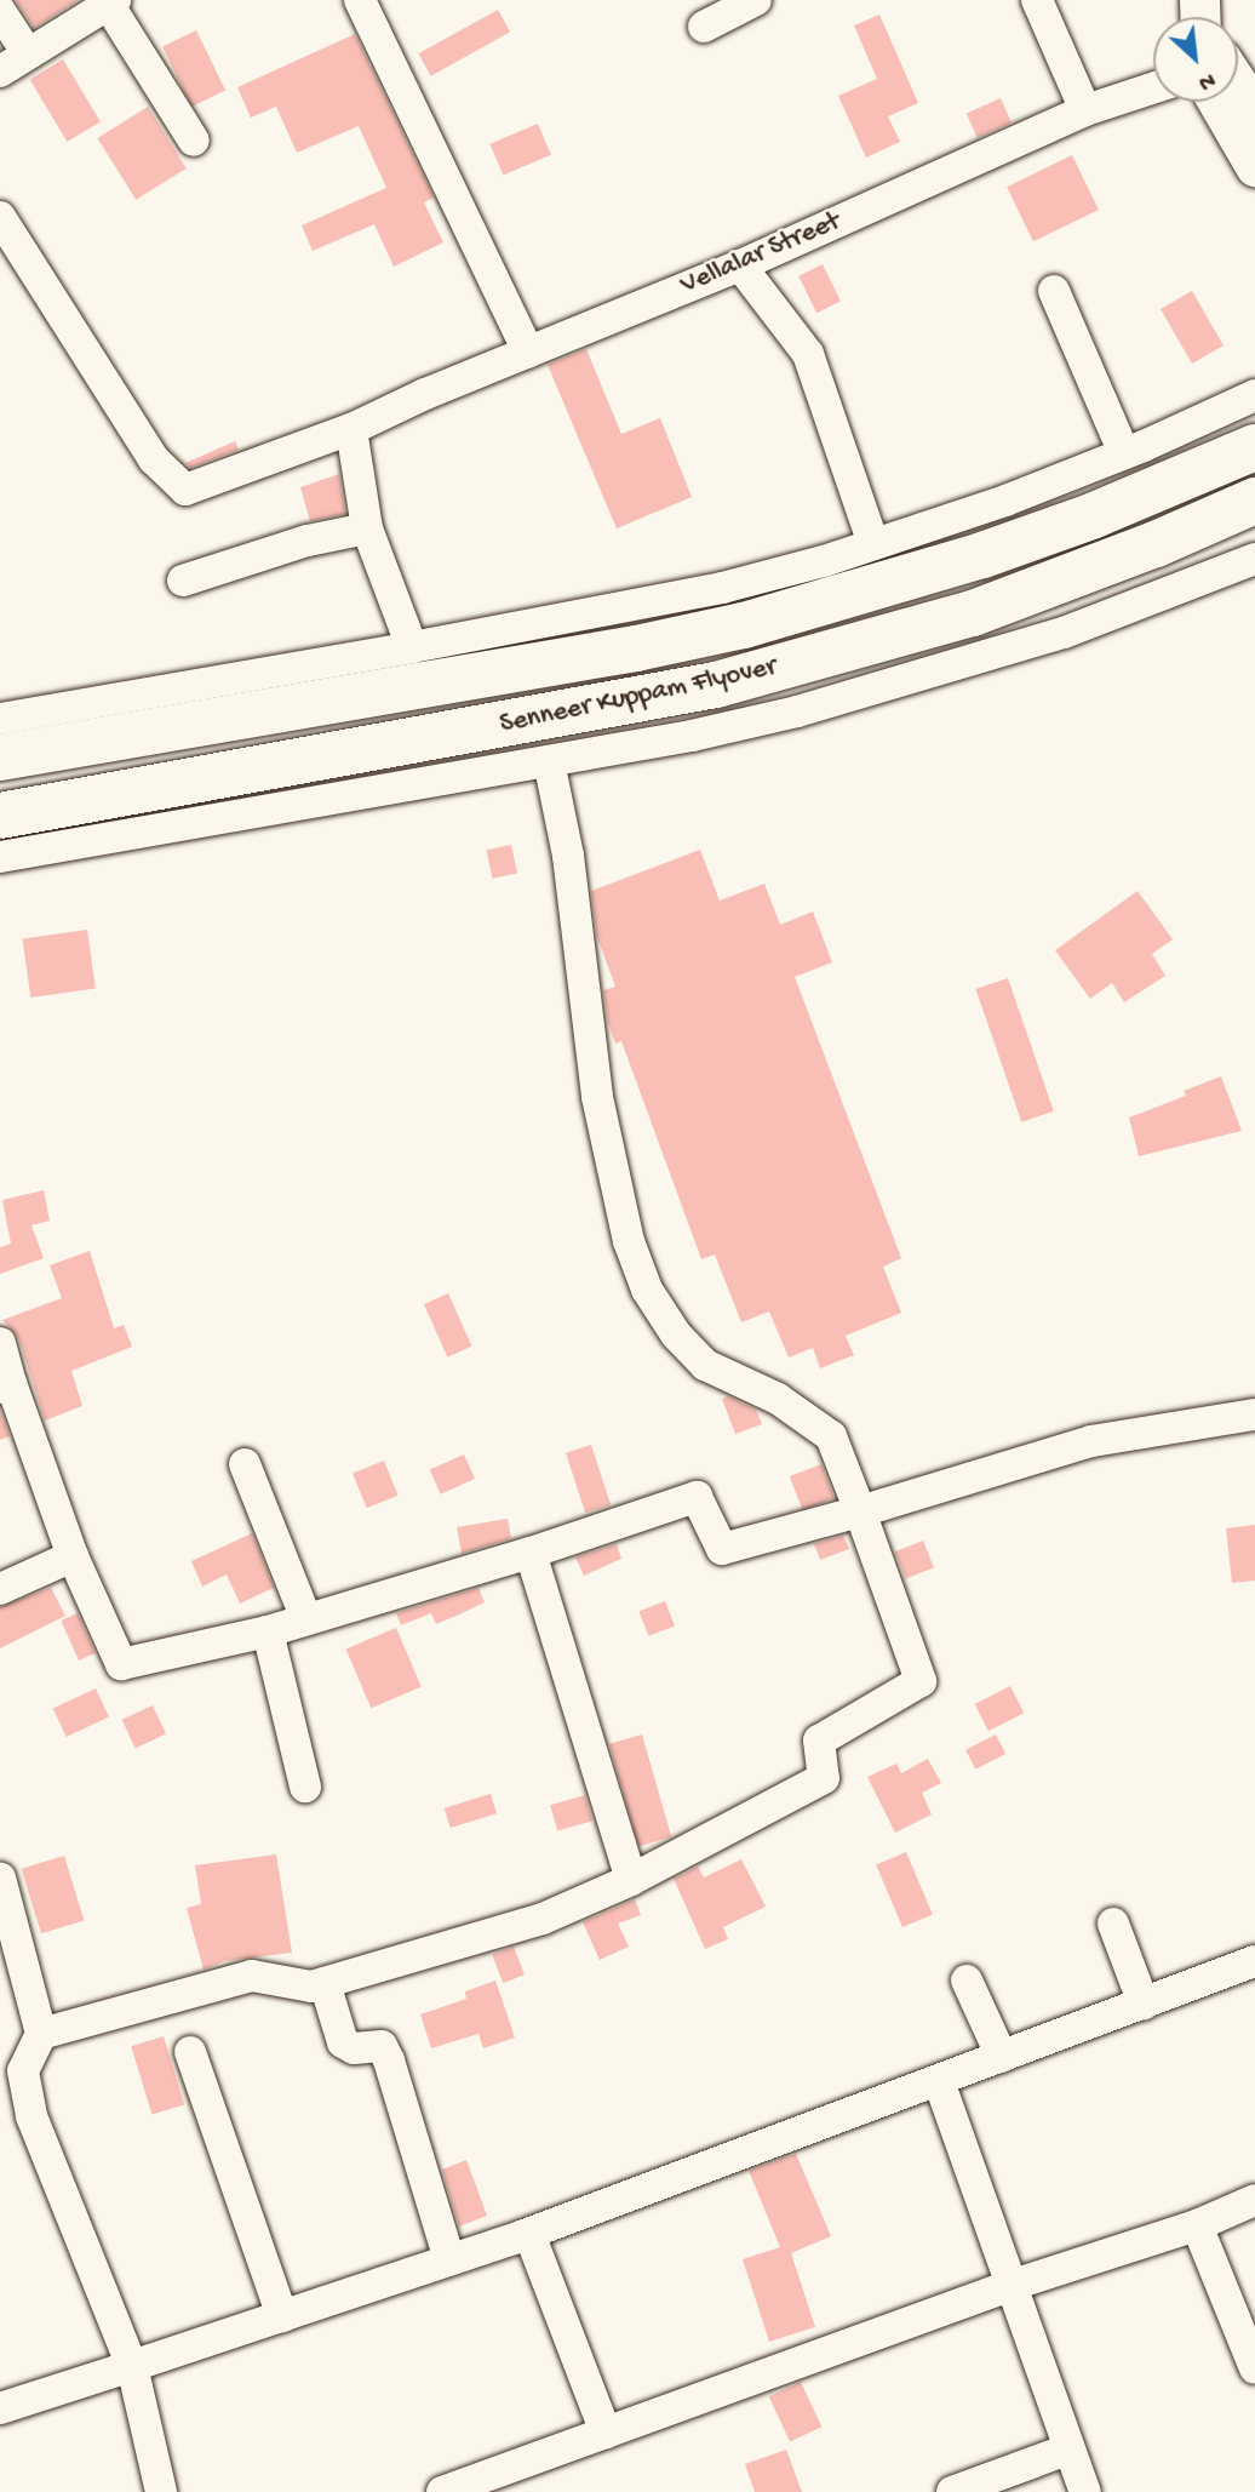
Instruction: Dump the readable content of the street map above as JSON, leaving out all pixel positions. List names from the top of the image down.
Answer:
{
  "streets": {
    "highway": ["Senneer Kuppam Flyover"],
    "street": ["Vellalar Street"]
  },
  "north": "bottom right"
}
